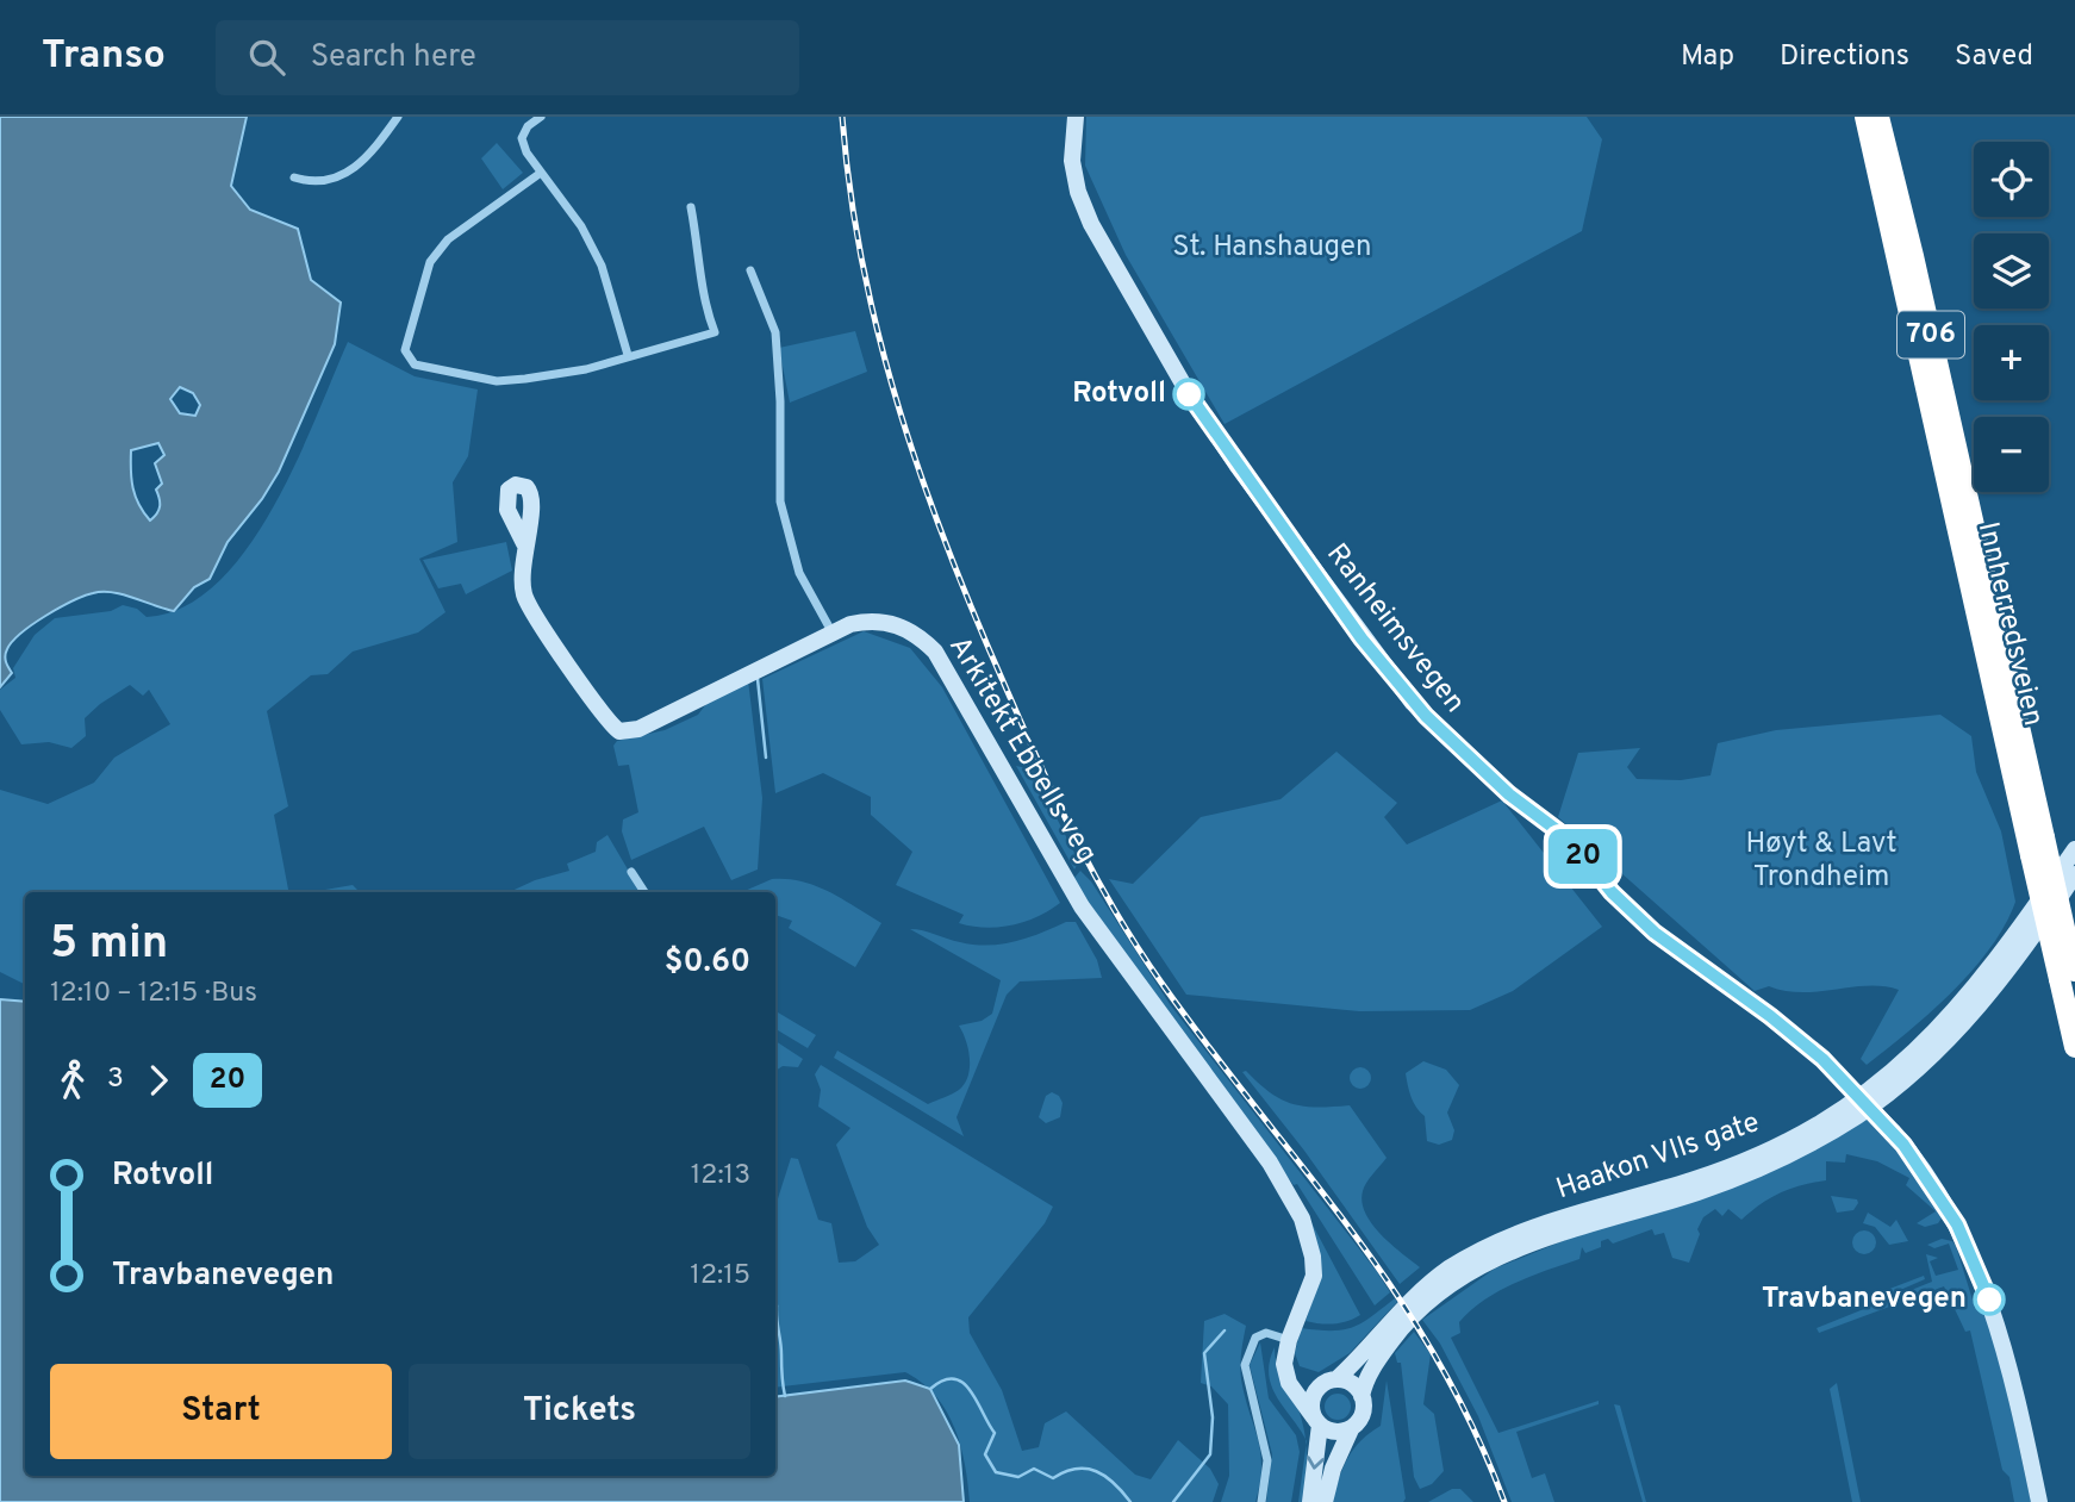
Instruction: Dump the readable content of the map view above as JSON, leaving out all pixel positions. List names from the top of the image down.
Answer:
{
  "streets": {
    "highway": ["706", "Innherredsveien"],
    "street": ["Ranheimsvegen", "Arkitekt Ebbells veg", "Haakon VIIs gate"]
  },
  "parks": ["St. Hanshaugen", "Høyt & Lavt Trondheim"],
  "places": ["Rotvoll", "Travbanevegen"],
  "lines": ["bus line 20"],
  "page": {
    "header": "Transo",
    "search": "Search here",
    "nav": ["Map", "Directions", "Saved"],
    "on_map": "20",
    "map_buttons": ["+", "−"],
    "heading": ["5 min", "12:10 – 12:15 · Bus", "$0.60"],
    "legs": ["3", "20"],
    "list": [
      {
        "name": "Rotvoll",
        "value": "12:13"
      },
      {
        "name": "Travbanevegen",
        "value": "12:15"
      }
    ],
    "buttons": ["Start", "Tickets"]
  }
}
